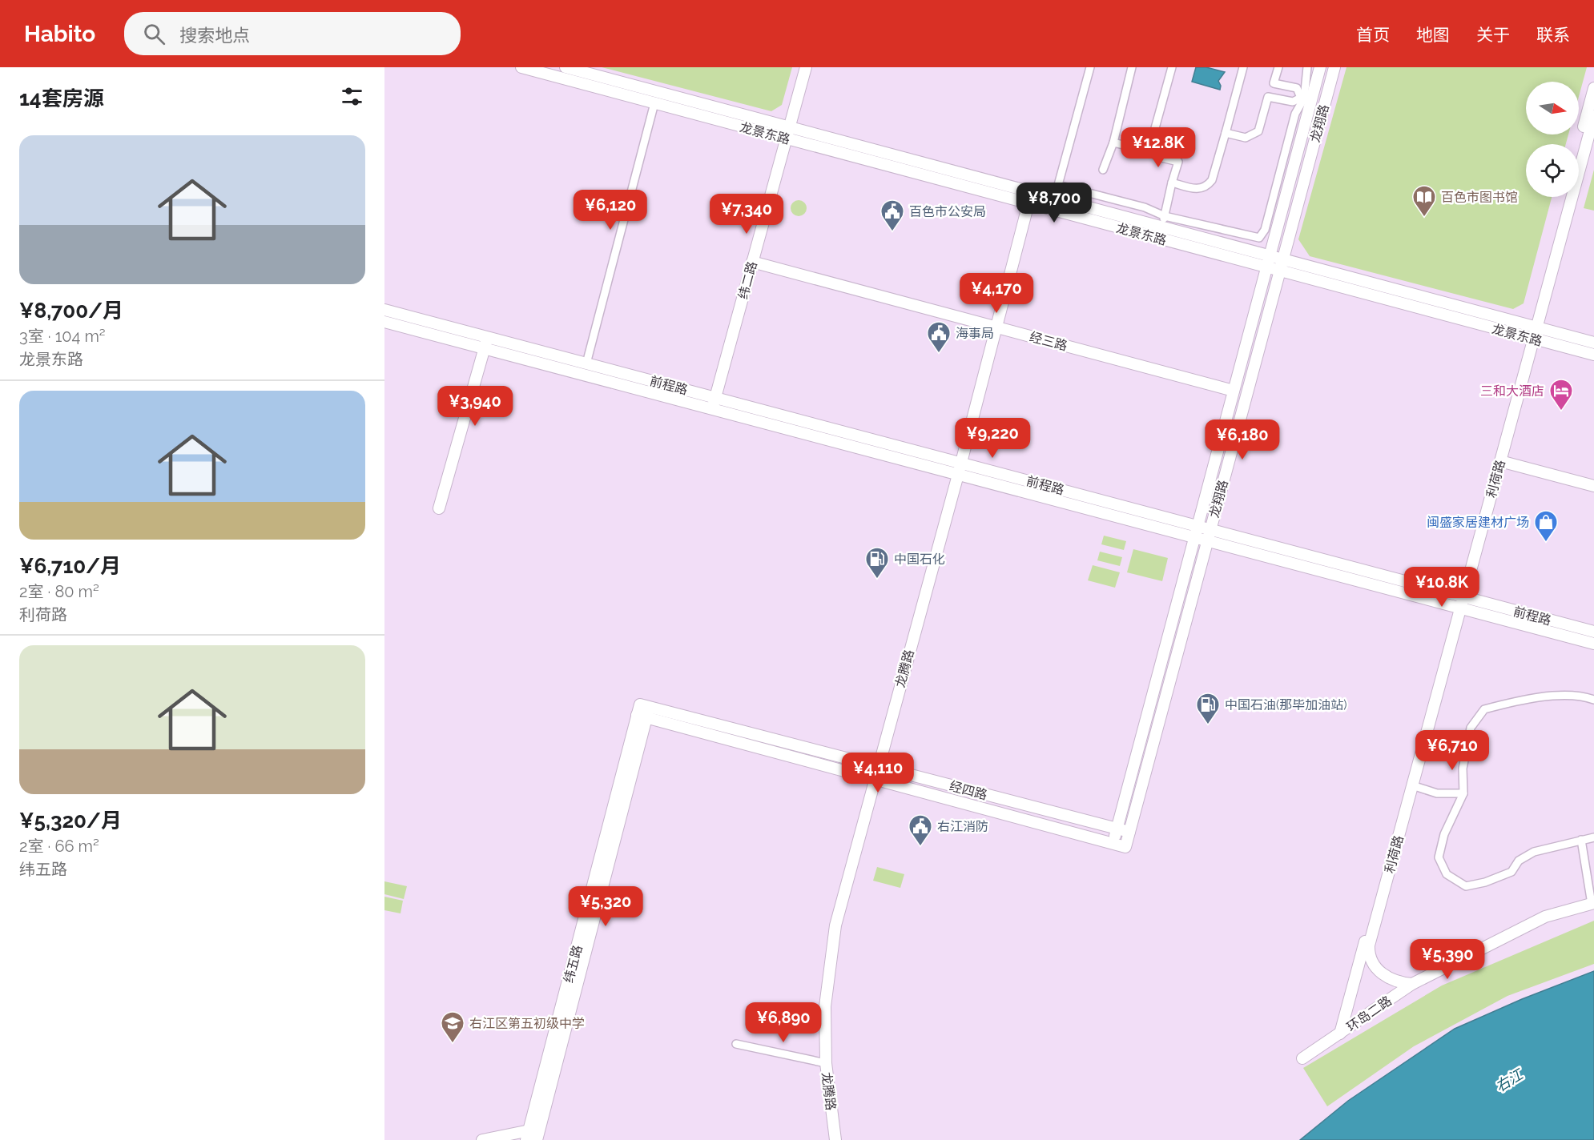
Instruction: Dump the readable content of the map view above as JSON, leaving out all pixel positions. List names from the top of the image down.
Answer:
{
  "streets": {
    "main road": [
      "龙翔路",
      "龙景东路",
      "纬二路",
      "经三路",
      "前程路",
      "利荷路",
      "龙腾路",
      "经四路",
      "纬五路",
      "环岛二路"
    ]
  },
  "crossings": [
    ["龙翔路", "龙景东路"],
    ["龙翔路", "经三路"],
    ["龙翔路", "前程路"],
    ["龙翔路", "经四路"],
    ["龙景东路", "纬二路"],
    ["龙景东路", "利荷路"],
    ["龙景东路", "龙腾路"],
    ["纬二路", "经三路"],
    ["纬二路", "前程路"],
    ["经三路", "龙腾路"],
    ["前程路", "利荷路"],
    ["前程路", "龙腾路"],
    ["利荷路", "环岛二路"],
    ["龙腾路", "经四路"],
    ["经四路", "纬五路"]
  ],
  "water": ["右江"],
  "places": {
    "library": ["百色市图书馆"],
    "public building": ["百色市公安局", "海事局", "右江消防"],
    "hotel": ["三和大酒店"],
    "shop": ["闽盛家居建材广场"],
    "fuel station": ["中国石化", "中国石油(那毕加油站)"],
    "school or university": ["右江区第五初级中学"]
  },
  "north": "right",
  "page": {
    "header": "Habito",
    "search": "搜索地点",
    "nav": [
      "首页",
      "地图",
      "关于",
      "联系"
    ],
    "heading": "14套房源",
    "list": [
      {
        "name": "¥8,700/月",
        "note": "3室 · 104 m² · 龙景东路"
      },
      {
        "name": "¥6,710/月",
        "note": "2室 · 80 m² · 利荷路"
      },
      {
        "name": "¥5,320/月",
        "note": "2室 · 66 m² · 纬五路"
      }
    ],
    "price": [
      "¥12.8K",
      "¥8,700",
      "¥6,120",
      "¥7,340",
      "¥4,170",
      "¥3,940",
      "¥9,220",
      "¥6,180",
      "¥10.8K",
      "¥6,710",
      "¥4,110",
      "¥5,320",
      "¥5,390",
      "¥6,890"
    ]
  }
}
